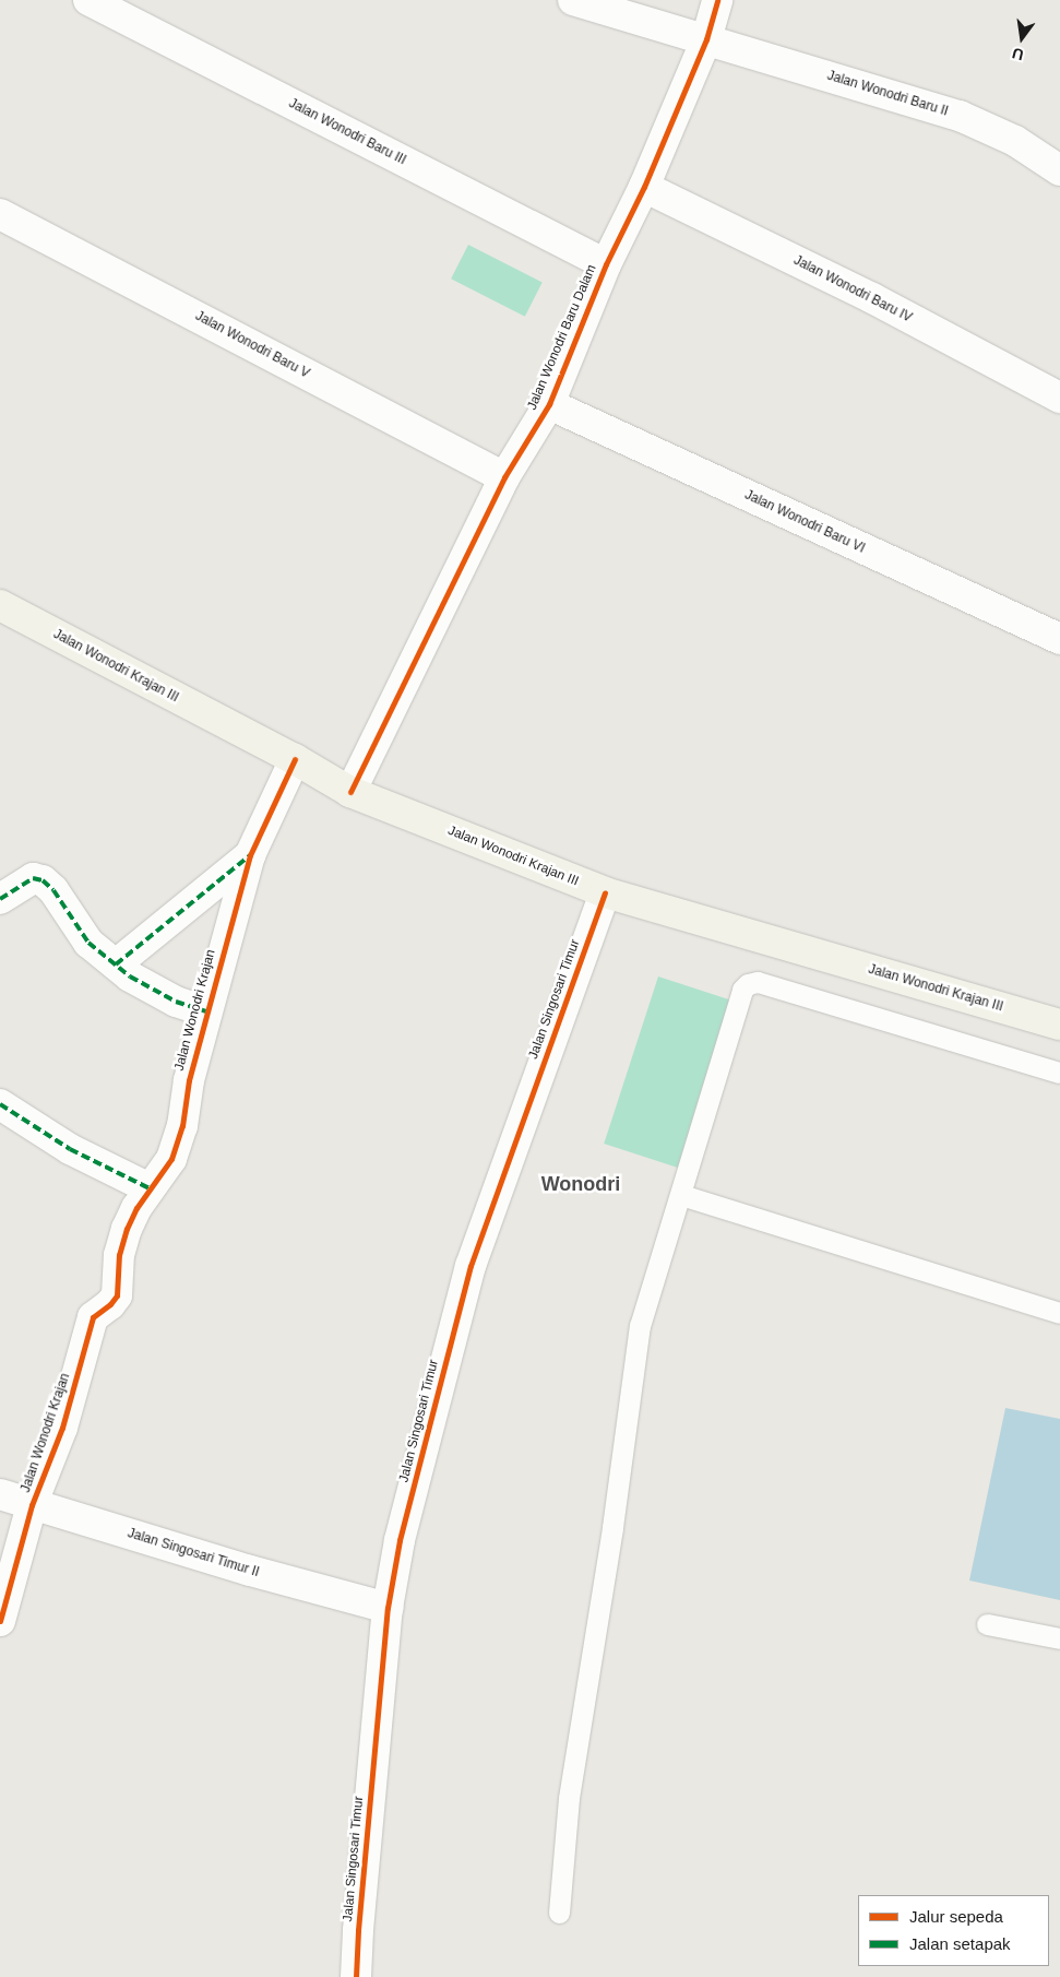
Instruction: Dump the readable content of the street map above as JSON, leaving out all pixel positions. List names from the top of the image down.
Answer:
{
  "streets": {
    "main road": ["Jalan Wonodri Krajan III"],
    "street": [
      "Jalan Wonodri Baru II",
      "Jalan Wonodri Baru III",
      "Jalan Wonodri Baru IV",
      "Jalan Wonodri Baru Dalam",
      "Jalan Wonodri Baru V",
      "Jalan Wonodri Baru VI",
      "Jalan Singosari Timur",
      "Jalan Wonodri Krajan",
      "Jalan Singosari Timur II"
    ]
  },
  "crossings": [
    ["Jalan Wonodri Baru II", "Jalan Wonodri Baru Dalam"],
    ["Jalan Wonodri Baru III", "Jalan Wonodri Baru Dalam"],
    ["Jalan Wonodri Baru IV", "Jalan Wonodri Baru Dalam"],
    ["Jalan Wonodri Baru Dalam", "Jalan Wonodri Baru V"],
    ["Jalan Wonodri Baru Dalam", "Jalan Wonodri Baru VI"],
    ["Jalan Wonodri Baru Dalam", "Jalan Wonodri Krajan III"],
    ["Jalan Wonodri Krajan III", "Jalan Singosari Timur"],
    ["Jalan Wonodri Krajan III", "Jalan Wonodri Krajan"],
    ["Jalan Singosari Timur", "Jalan Singosari Timur II"],
    ["Jalan Wonodri Krajan", "Jalan Singosari Timur II"]
  ],
  "districts": ["Wonodri"],
  "legend": ["Jalur sepeda", "Jalan setapak"],
  "north": "bottom"
}
